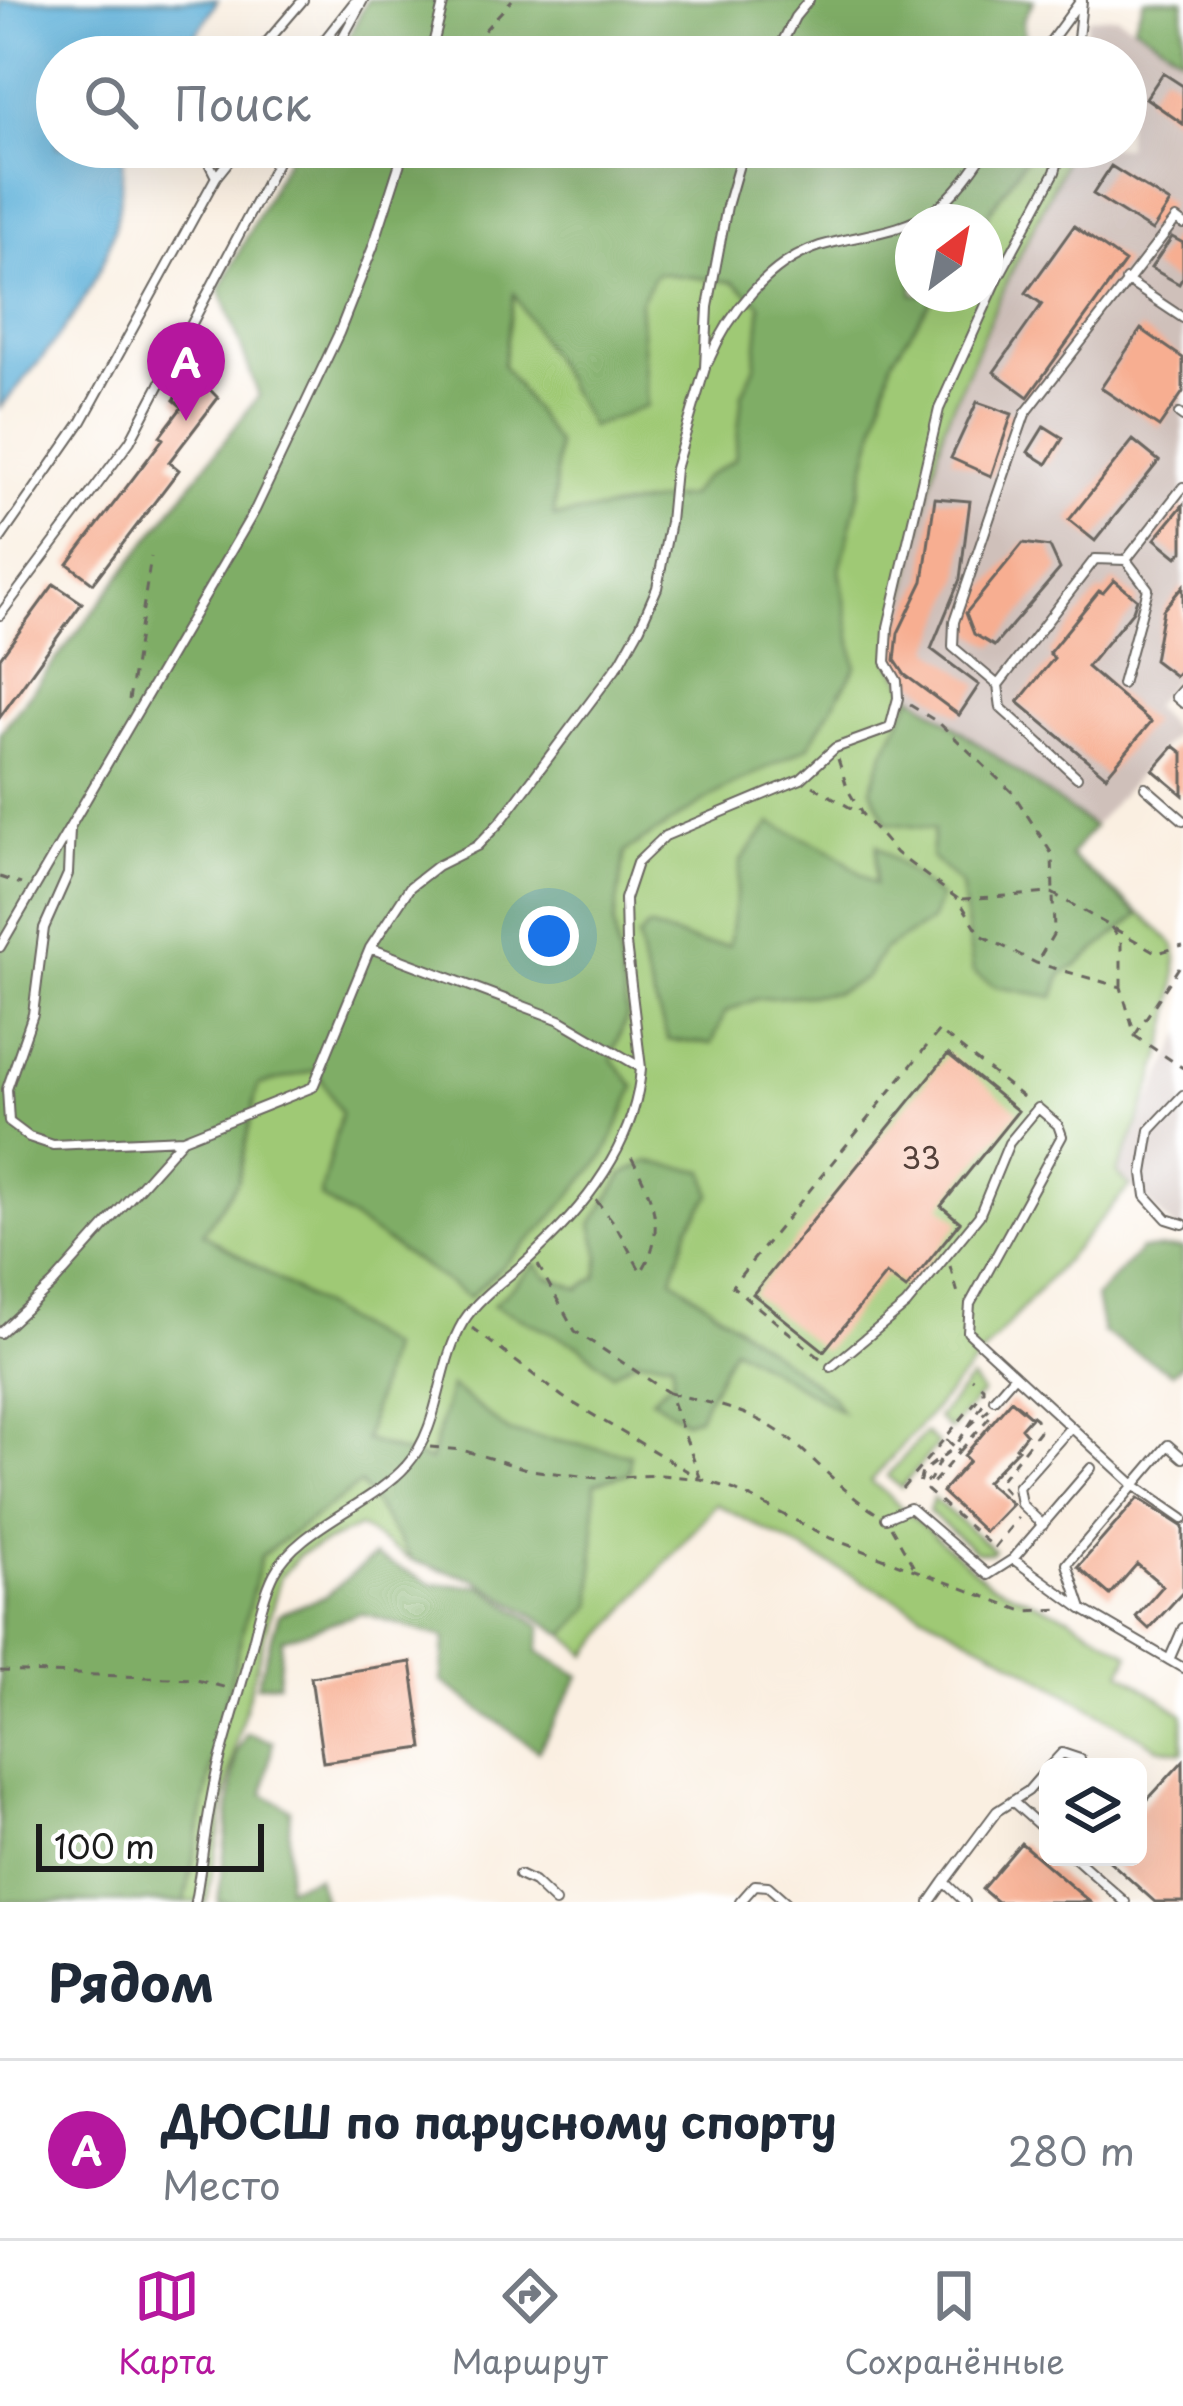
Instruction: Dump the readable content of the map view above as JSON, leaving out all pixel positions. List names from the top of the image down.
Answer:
{
  "house_numbers": ["33"],
  "scale_bar": "100 m",
  "north": "top right",
  "page": {
    "search": "Поиск",
    "pins": "A",
    "scale": "100 m",
    "heading": "Рядом",
    "list": [
      {
        "mark": "A",
        "name": "ДЮСШ по парусному спорту",
        "note": "Место",
        "value": "280 m"
      }
    ],
    "nav": ["Карта", "Маршрут", "Сохранённые"]
  }
}
